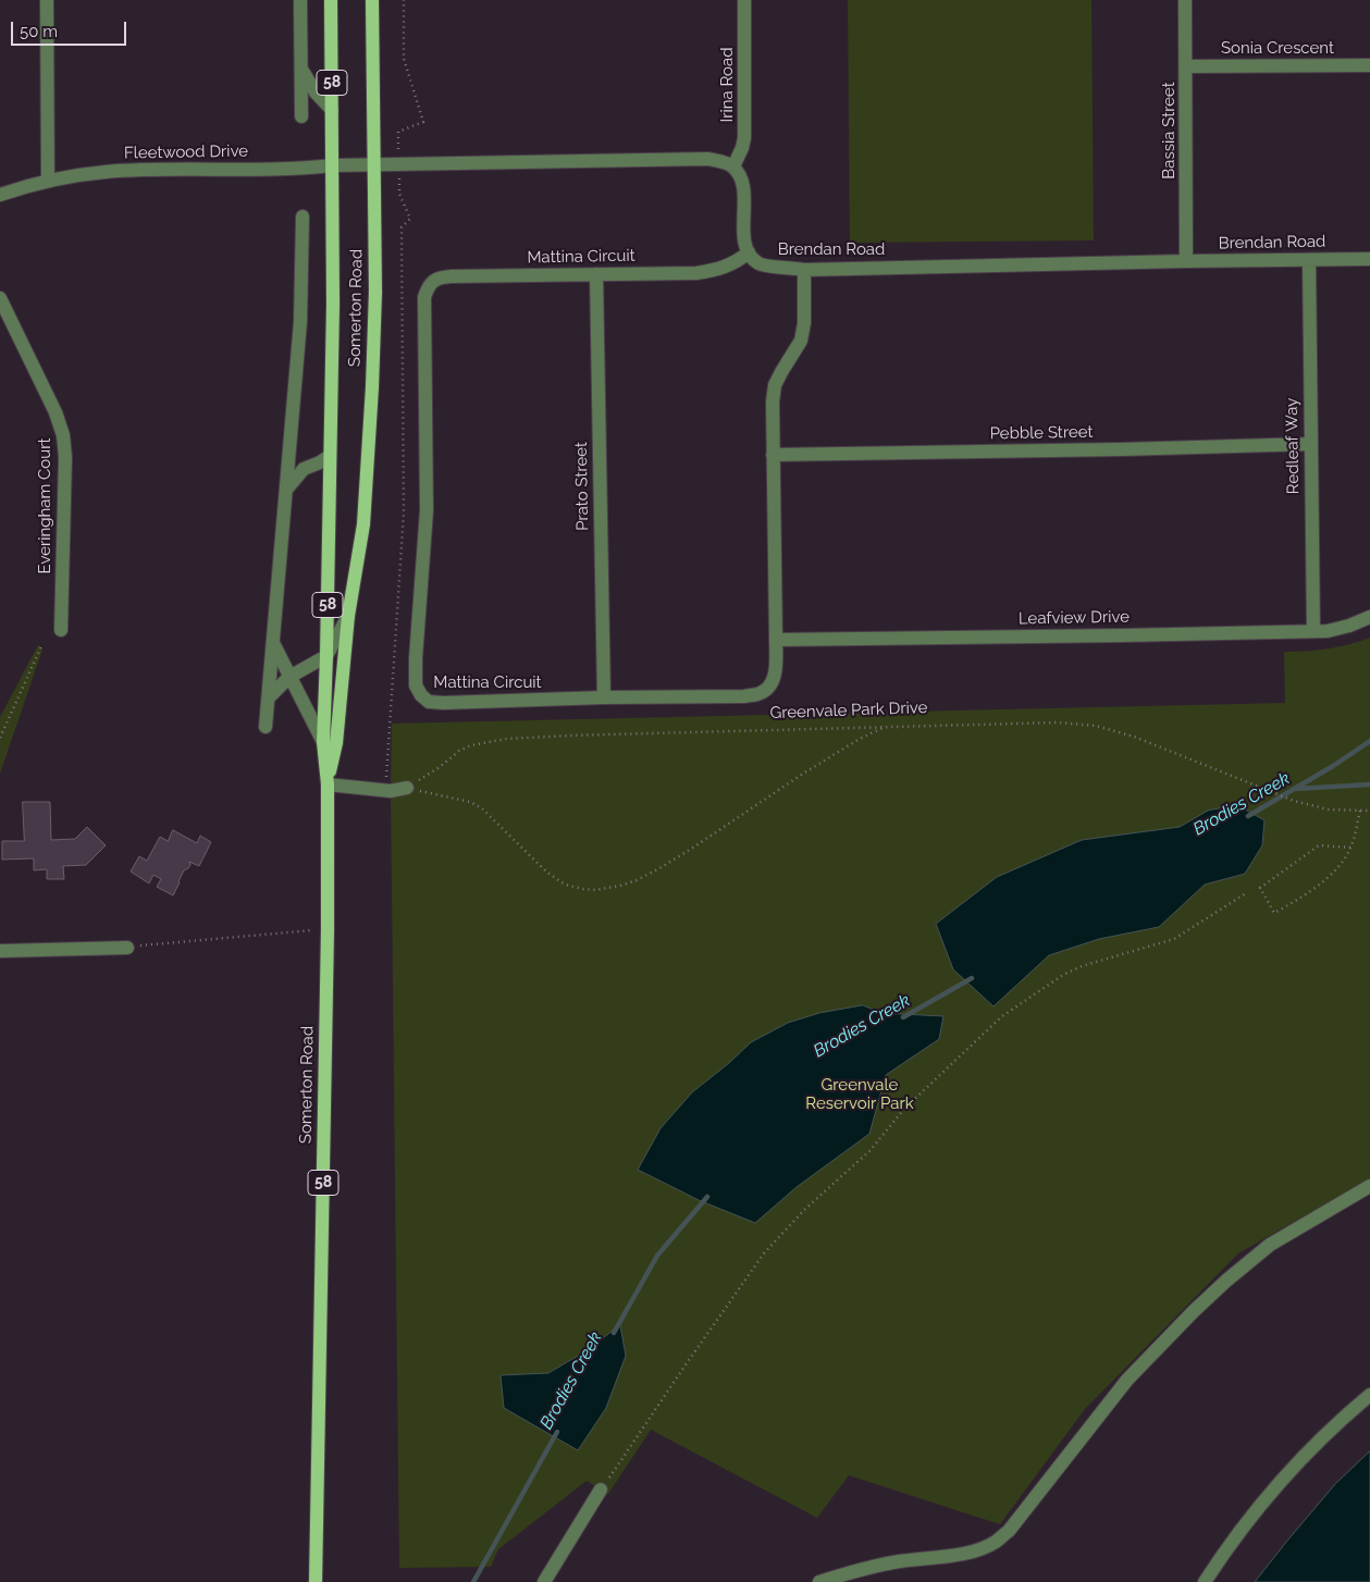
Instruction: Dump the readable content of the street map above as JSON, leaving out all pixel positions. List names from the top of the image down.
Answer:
{
  "streets": {
    "main road": ["58", "Somerton Road"],
    "street": [
      "Sonia Crescent",
      "Irina Road",
      "Bassia Street",
      "Fleetwood Drive",
      "Brendan Road",
      "Mattina Circuit",
      "Pebble Street",
      "Redleaf Way",
      "Prato Street",
      "Everingham Court",
      "Leafview Drive"
    ],
    "path": ["Greenvale Park Drive"]
  },
  "crossings": [
    ["Sonia Crescent", "Bassia Street"],
    ["Bassia Street", "Brendan Road"],
    ["Fleetwood Drive", "Somerton Road"],
    ["Brendan Road", "Mattina Circuit"],
    ["Brendan Road", "Redleaf Way"],
    ["Mattina Circuit", "Pebble Street"],
    ["Mattina Circuit", "Prato Street"],
    ["Mattina Circuit", "Leafview Drive"],
    ["Pebble Street", "Redleaf Way"],
    ["Redleaf Way", "Leafview Drive"]
  ],
  "water": ["Brodies Creek"],
  "parks": ["Greenvale Reservoir Park"],
  "scale_bar": "50 m"
}
